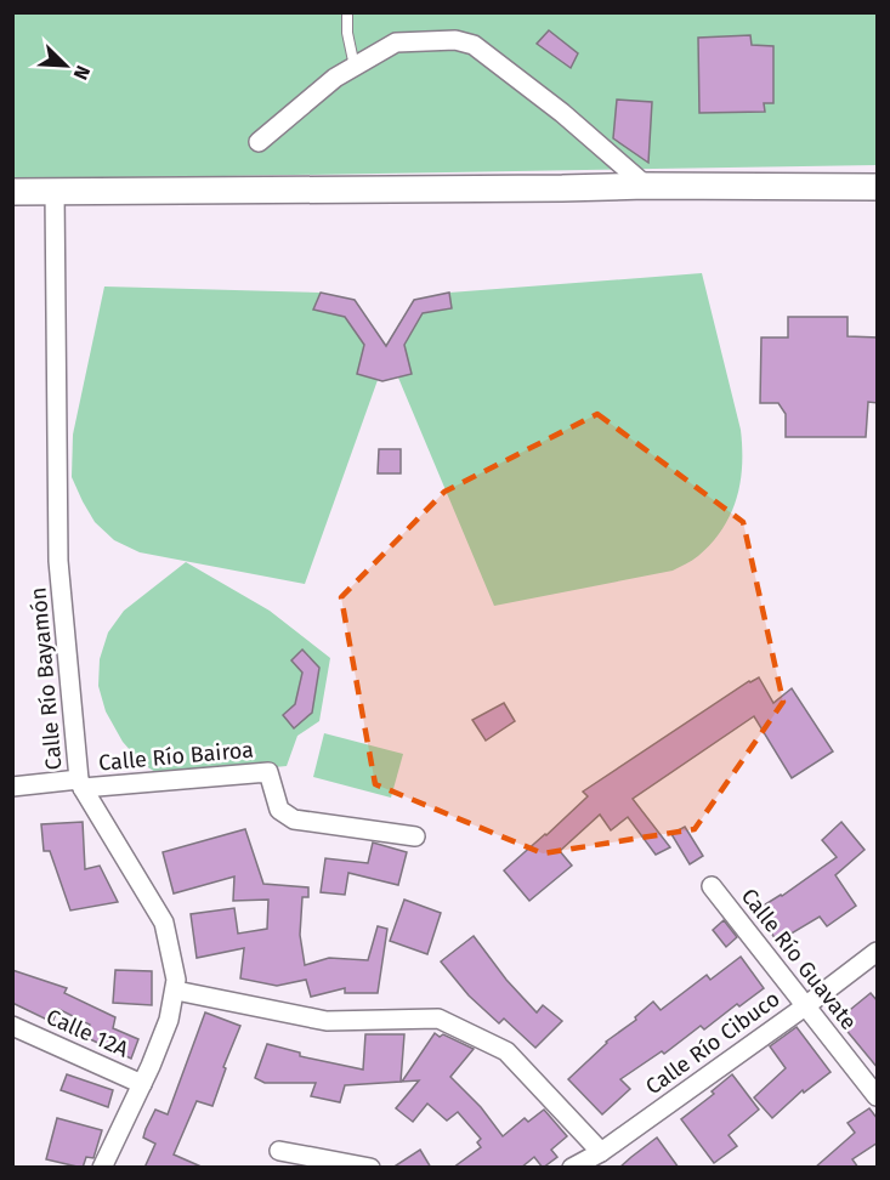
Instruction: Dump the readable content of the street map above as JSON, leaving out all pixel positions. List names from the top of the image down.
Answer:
{
  "streets": {
    "street": [
      "Calle Río Bayamón",
      "Calle Río Bairoa",
      "Calle Río Guavate",
      "Calle 12A",
      "Calle Río Cibuco"
    ]
  },
  "crossings": [
    ["Calle Río Bayamón", "Calle Río Bairoa"],
    ["Calle Río Bayamón", "Calle 12A"],
    ["Calle Río Guavate", "Calle Río Cibuco"]
  ],
  "north": "bottom right"
}
